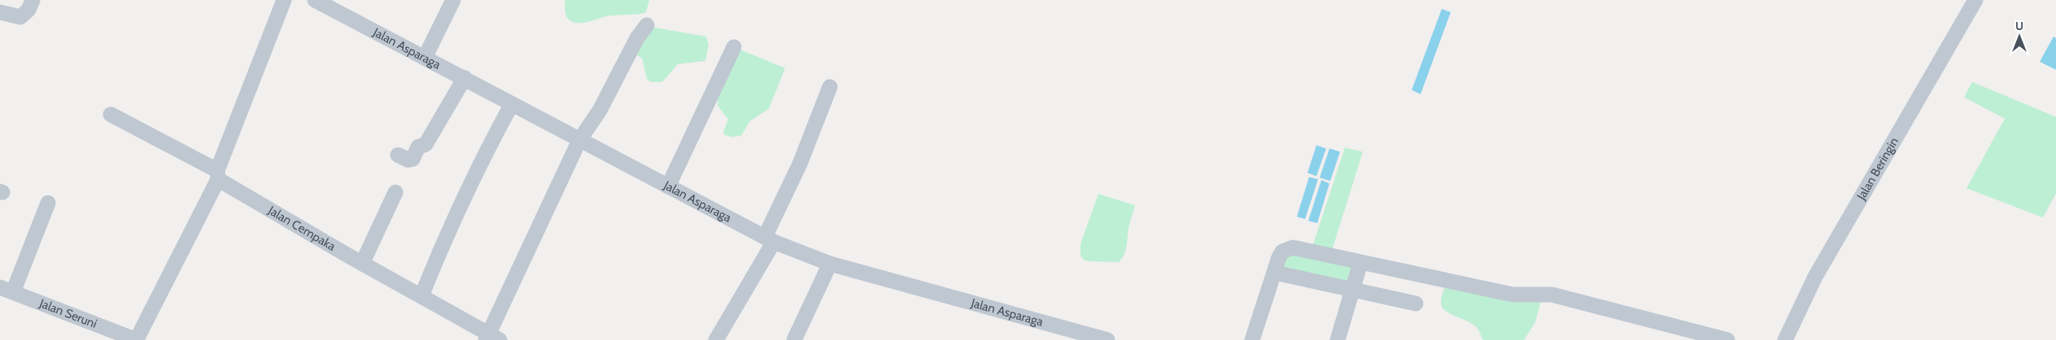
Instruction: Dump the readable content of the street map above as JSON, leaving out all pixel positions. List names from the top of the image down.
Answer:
{
  "streets": {
    "street": [
      "Jalan Asparaga",
      "Jalan Beringin",
      "Jalan Cempaka",
      "Jalan Seruni"
    ]
  },
  "north": "top"
}
